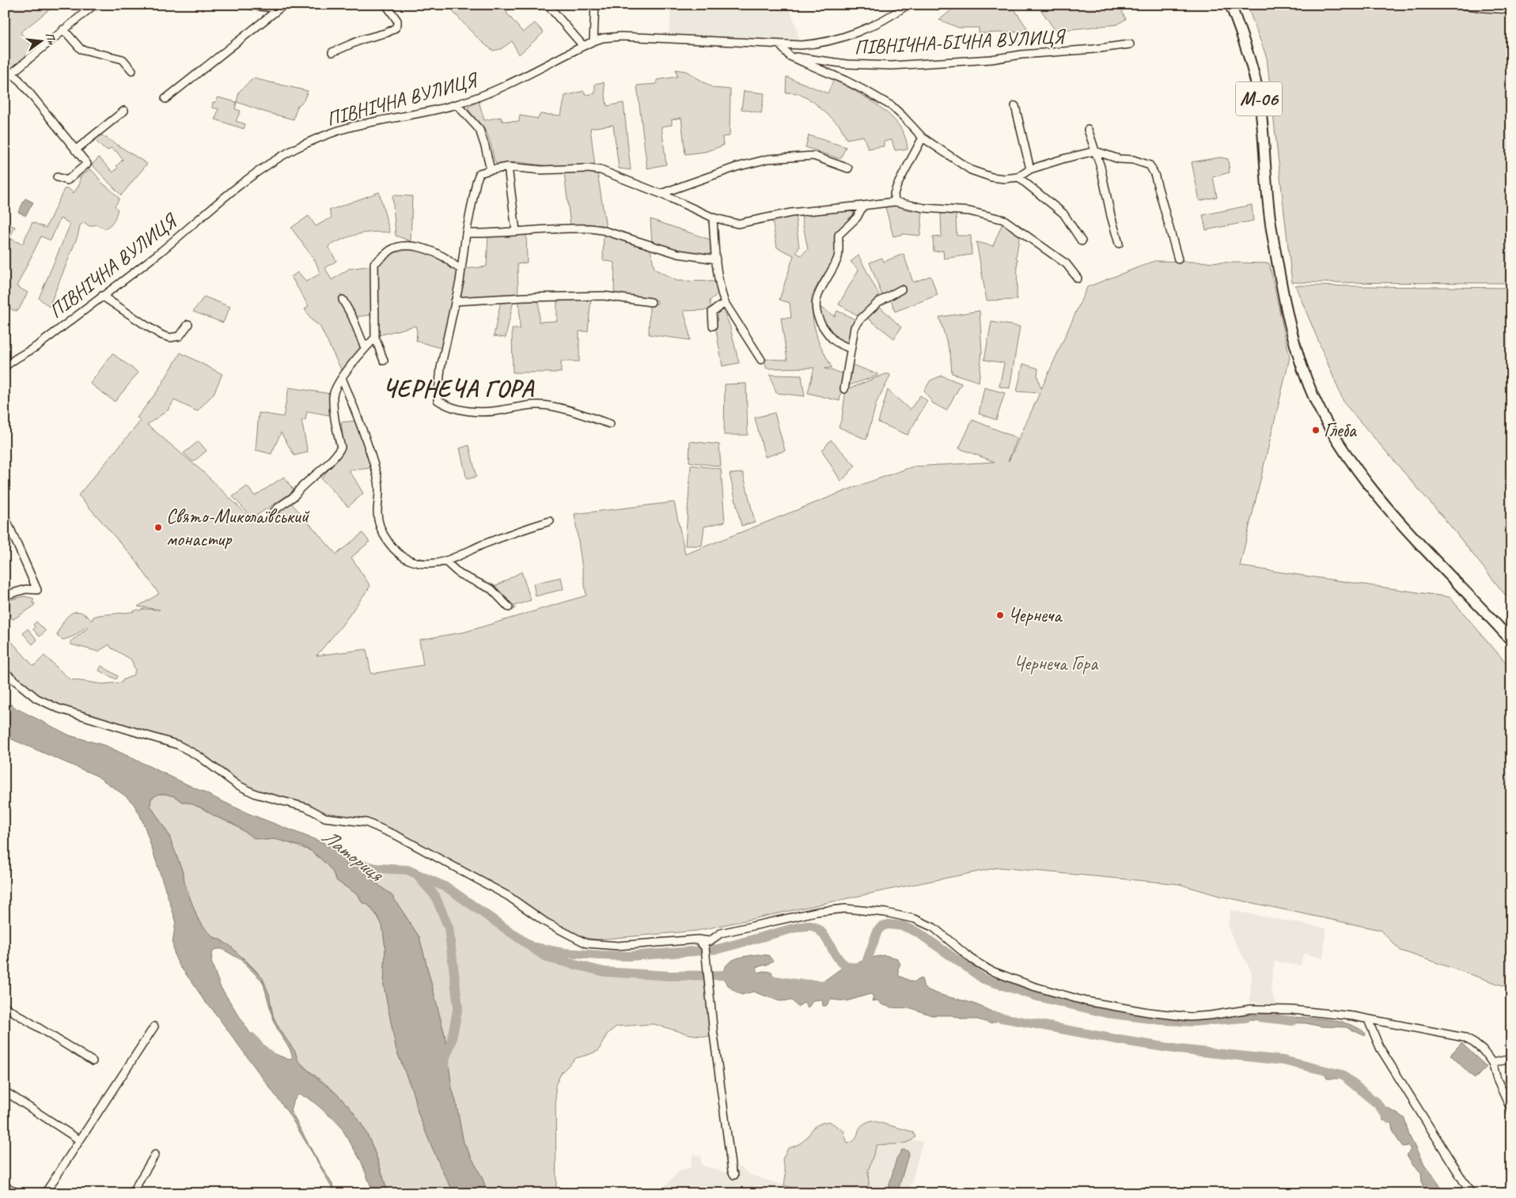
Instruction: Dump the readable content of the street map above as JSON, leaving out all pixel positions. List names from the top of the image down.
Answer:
{
  "streets": {
    "highway": ["М-06"],
    "street": ["ПІВНІЧНА-БІЧНА ВУЛИЦЯ", "ПІВНІЧНА ВУЛИЦЯ"]
  },
  "crossings": [
    ["ПІВНІЧНА-БІЧНА ВУЛИЦЯ", "ПІВНІЧНА ВУЛИЦЯ"]
  ],
  "districts": ["ЧЕРНЕЧА ГОРА"],
  "water": ["Латориця"],
  "parks": ["Чернеча Гора"],
  "places": ["Глеба", "Свято-Миколаївський монастир", "Чернеча"],
  "north": "right"
}
